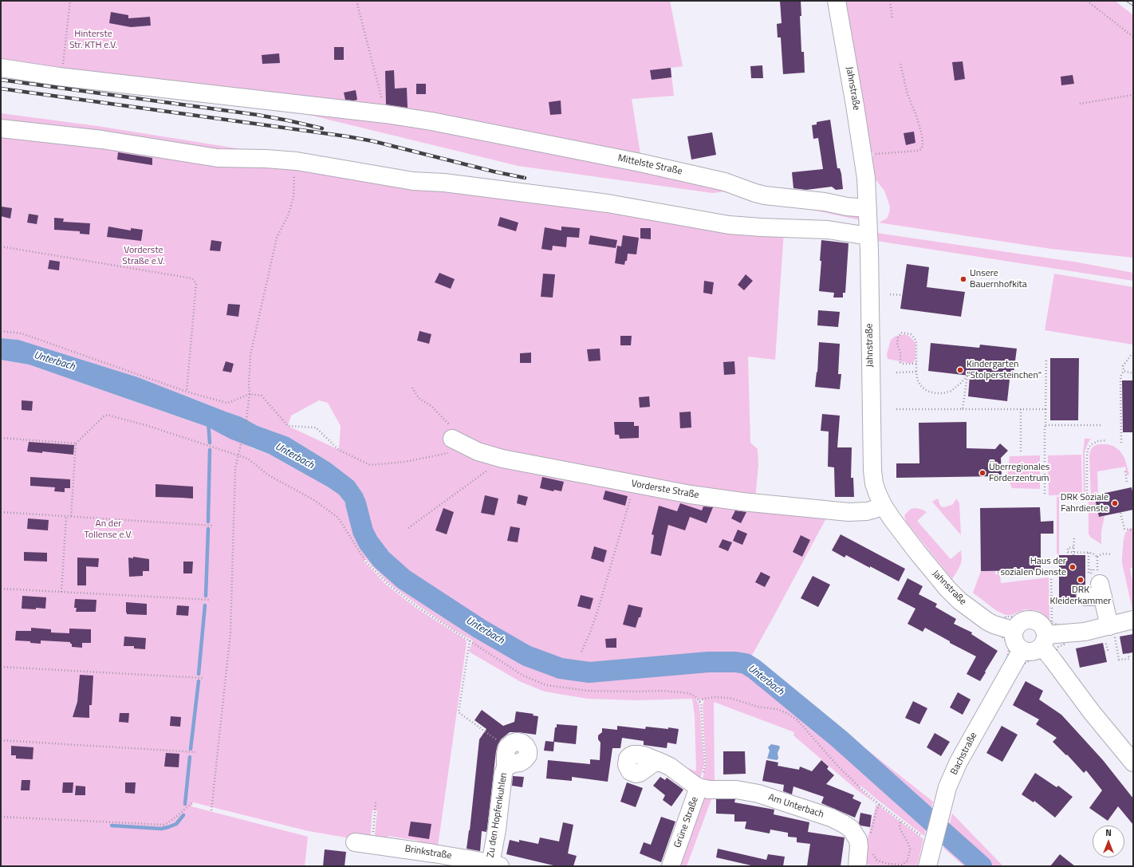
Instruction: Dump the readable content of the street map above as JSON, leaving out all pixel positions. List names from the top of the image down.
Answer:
{
  "streets": {
    "street": [
      "Jahnstraße",
      "Mittelste Straße",
      "Vorderste Straße",
      "Bachstraße",
      "Am Unterbach",
      "Zu den Hopfenkuhlen",
      "Grüne Straße",
      "Brinkstraße"
    ]
  },
  "crossings": [
    ["Jahnstraße", "Mittelste Straße"],
    ["Jahnstraße", "Vorderste Straße"],
    ["Jahnstraße", "Bachstraße"],
    ["Am Unterbach", "Grüne Straße"],
    ["Zu den Hopfenkuhlen", "Brinkstraße"]
  ],
  "water": ["Unterbach"],
  "parks": ["Hinterste Str. KTH e.V.", "Vorderste Straße e.V.", "An der Tollense e.V."],
  "places": [
    "Unsere Bauernhofkita",
    "Kindergarten \"Stolpersteinchen\"",
    "Überregionales Förderzentrum",
    "DRK Soziale Fahrdienste",
    "Haus der sozialen Dienste",
    "DRK Kleiderkammer"
  ],
  "north": "top"
}
